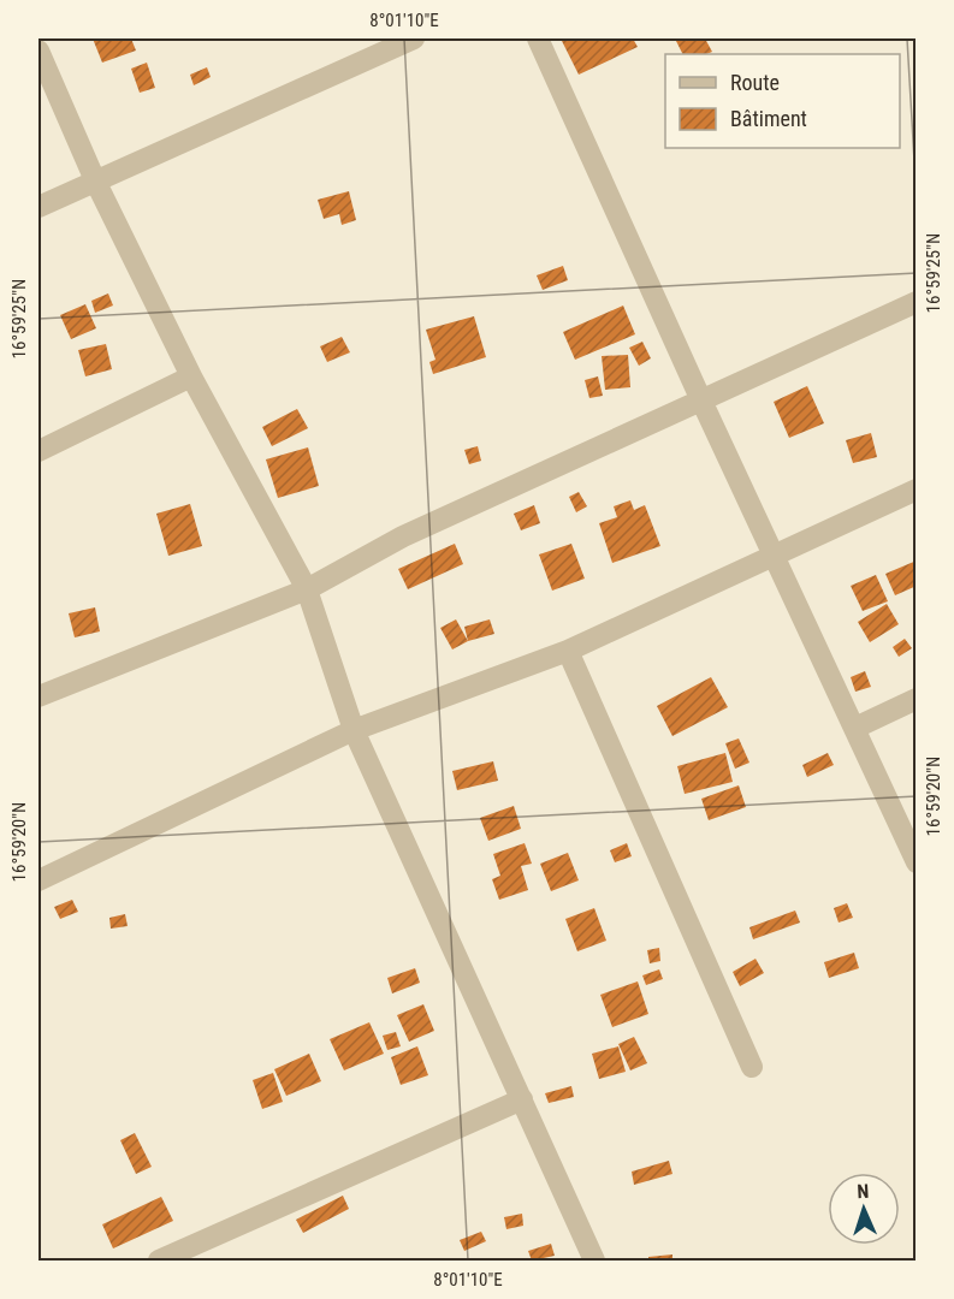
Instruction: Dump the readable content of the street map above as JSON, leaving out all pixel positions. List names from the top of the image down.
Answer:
{
  "legend": ["Route", "Bâtiment"],
  "north": "top",
  "coordinates": ["8°01'10\"E", "16°59'25\"N", "16°59'20\"N"]
}
